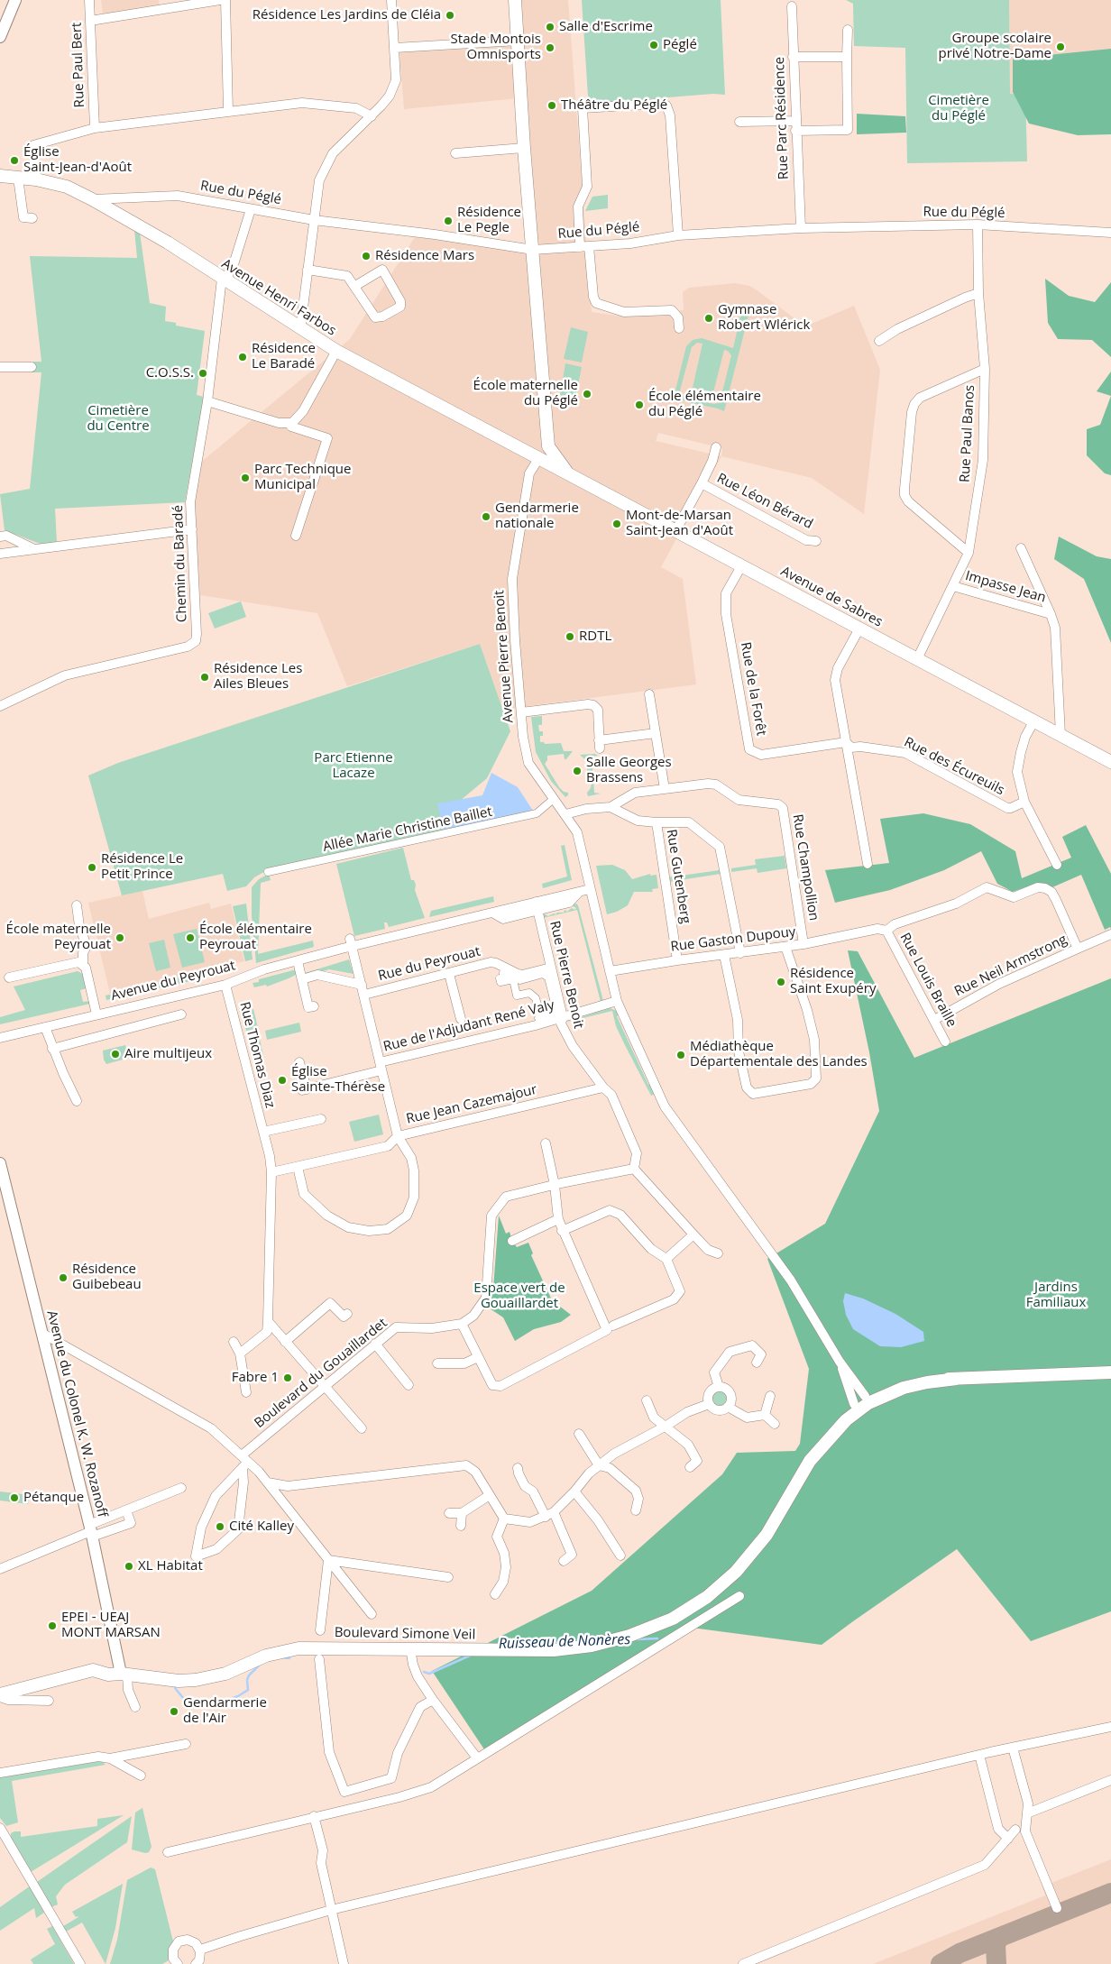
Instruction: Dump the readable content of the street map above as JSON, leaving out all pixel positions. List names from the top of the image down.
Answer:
{
  "streets": {
    "main road": ["Avenue Henri Farbos", "Avenue de Sabres", "Boulevard Simone Veil"],
    "street": [
      "Rue Paul Bert",
      "Rue Parc Résidence",
      "Rue du Péglé",
      "Rue Paul Banos",
      "Rue Léon Bérard",
      "Chemin du Baradé",
      "Impasse Jean",
      "Avenue Pierre Benoit",
      "Rue de la Forêt",
      "Rue des Écureuils",
      "Allée Marie Christine Baillet",
      "Rue Champollion",
      "Rue Gutenberg",
      "Rue Gaston Dupouy",
      "Rue du Peyrouat",
      "Rue Neil Armstrong",
      "Rue Pierre Benoit",
      "Rue Louis Braille",
      "Avenue du Peyrouat",
      "Rue de l'Adjudant René Valy",
      "Rue Thomas Diaz",
      "Rue Jean Cazemajour",
      "Boulevard du Gouaillardet",
      "Avenue du Colonel K. W. Rozanoff"
    ]
  },
  "crossings": [
    ["Rue Parc Résidence", "Rue du Péglé"],
    ["Rue du Péglé", "Avenue Henri Farbos"],
    ["Rue du Péglé", "Rue Paul Banos"],
    ["Rue du Péglé", "Chemin du Baradé"],
    ["Avenue Henri Farbos", "Chemin du Baradé"],
    ["Avenue Henri Farbos", "Avenue de Sabres"],
    ["Avenue Henri Farbos", "Avenue Pierre Benoit"],
    ["Rue Paul Banos", "Impasse Jean"],
    ["Rue Paul Banos", "Avenue de Sabres"],
    ["Avenue de Sabres", "Avenue Pierre Benoit"],
    ["Avenue de Sabres", "Rue de la Forêt"],
    ["Avenue de Sabres", "Rue des Écureuils"],
    ["Avenue Pierre Benoit", "Rue Champollion"],
    ["Avenue Pierre Benoit", "Rue Gaston Dupouy"],
    ["Avenue Pierre Benoit", "Avenue du Peyrouat"],
    ["Avenue Pierre Benoit", "Rue de l'Adjudant René Valy"],
    ["Rue de la Forêt", "Rue des Écureuils"],
    ["Rue Champollion", "Rue Gaston Dupouy"],
    ["Rue Gutenberg", "Rue Gaston Dupouy"],
    ["Rue Gaston Dupouy", "Rue Neil Armstrong"],
    ["Rue Gaston Dupouy", "Rue Louis Braille"],
    ["Rue du Peyrouat", "Rue Pierre Benoit"],
    ["Rue Neil Armstrong", "Rue Louis Braille"],
    ["Rue Pierre Benoit", "Avenue du Peyrouat"],
    ["Rue Pierre Benoit", "Rue de l'Adjudant René Valy"],
    ["Rue Pierre Benoit", "Rue Jean Cazemajour"],
    ["Avenue du Peyrouat", "Rue Thomas Diaz"],
    ["Rue Thomas Diaz", "Rue Jean Cazemajour"],
    ["Avenue du Colonel K. W. Rozanoff", "Boulevard Simone Veil"]
  ],
  "water": ["Ruisseau de Nonères"],
  "parks": [
    "Cimetière du Péglé",
    "Cimetière du Centre",
    "Parc Etienne Lacaze",
    "Jardins Familiaux",
    "Espace vert de Gouaillardet"
  ],
  "places": [
    "Résidence Les Jardins de Cléia",
    "Salle d'Escrime",
    "Péglé",
    "Groupe scolaire privé Notre-Dame",
    "Stade Montois Omnisports",
    "Théâtre du Péglé",
    "Église Saint-Jean-d'Août",
    "Résidence Le Pegle",
    "Résidence Mars",
    "Gymnase Robert Wlérick",
    "Résidence Le Baradé",
    "C.O.S.S.",
    "École maternelle du Péglé",
    "École élémentaire du Péglé",
    "Parc Technique Municipal",
    "Gendarmerie nationale",
    "Mont-de-Marsan Saint-Jean d'Août",
    "RDTL",
    "Résidence Les Ailes Bleues",
    "Salle Georges Brassens",
    "Résidence Le Petit Prince",
    "École maternelle Peyrouat",
    "École élémentaire Peyrouat",
    "Résidence Saint Exupéry",
    "Aire multijeux",
    "Médiathèque Départementale des Landes",
    "Église Sainte-Thérèse",
    "Résidence Guibebeau",
    "Fabre 1",
    "Pétanque",
    "Cité Kalley",
    "XL Habitat",
    "EPEI - UEAJ MONT MARSAN",
    "Gendarmerie de l'Air"
  ]
}
